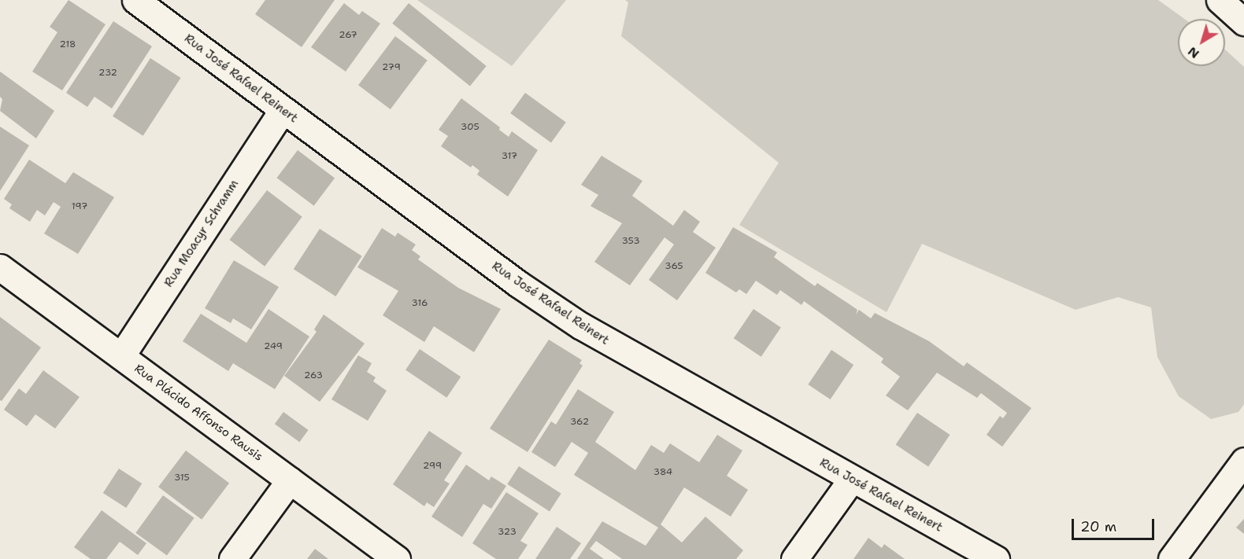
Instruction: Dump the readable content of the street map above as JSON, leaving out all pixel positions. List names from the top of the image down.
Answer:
{
  "streets": {
    "street": ["Rua José Rafael Reinert", "Rua Moacyr Schramm", "Rua Plácido Affonso Rausis"]
  },
  "crossings": [
    ["Rua José Rafael Reinert", "Rua Moacyr Schramm"],
    ["Rua Moacyr Schramm", "Rua Plácido Affonso Rausis"]
  ],
  "house_numbers": [
    "267",
    "218",
    "279",
    "232",
    "305",
    "317",
    "197",
    "353",
    "365",
    "316",
    "249",
    "263",
    "362",
    "299",
    "384",
    "315",
    "323"
  ],
  "scale_bar": "20 m",
  "north": "bottom left"
}
